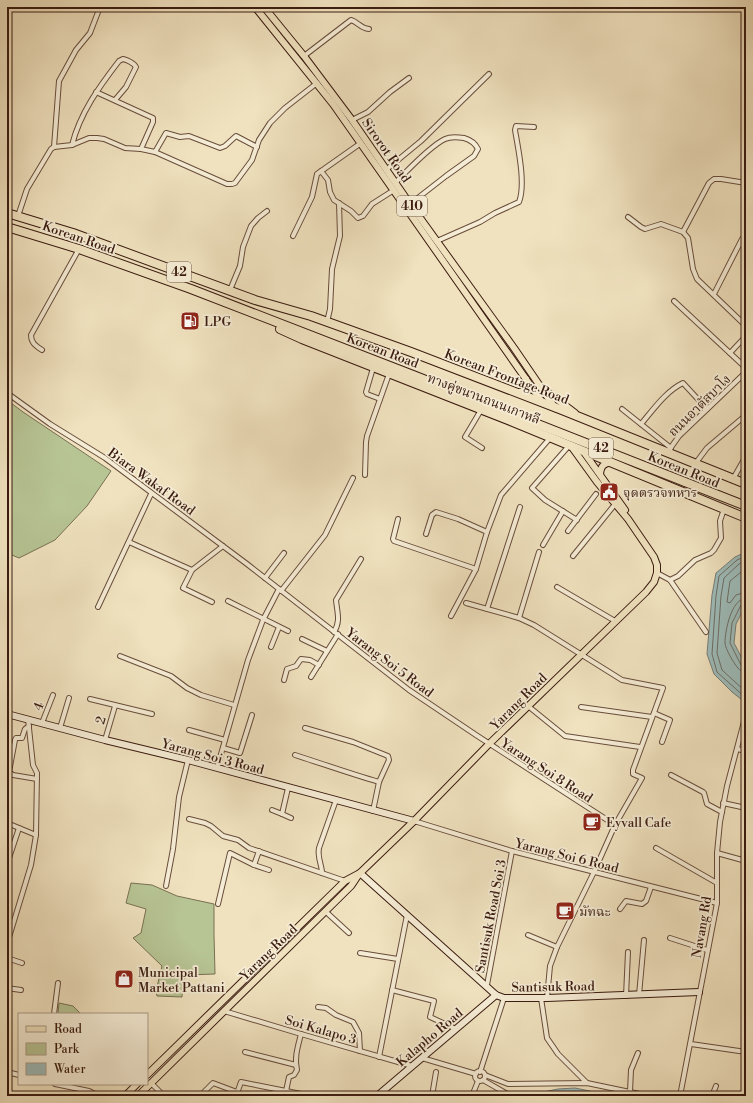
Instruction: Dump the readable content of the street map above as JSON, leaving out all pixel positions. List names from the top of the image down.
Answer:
{
  "streets": {
    "highway": [
      "Korean Road",
      "42",
      "Korean Frontage Road",
      "ทางคู่ขนานถนนเกาหลี"
    ],
    "main road": ["Sirorot Road", "410", "Yarang Road"],
    "street": [
      "ถนนอาตัสบาโง",
      "Biara Wakaf Road",
      "Yarang Soi 5 Road",
      "4",
      "2",
      "Yarang Soi 3 Road",
      "Yarang Soi 8 Road",
      "Yarang Soi 6 Road",
      "Santisuk Road Soi 3",
      "Navang Rd",
      "Santisuk Road",
      "Soi Kalapo 3",
      "Kalapho Road"
    ]
  },
  "crossings": [
    ["Sirorot Road", "Korean Frontage Road"],
    ["Korean Road", "42"],
    ["Korean Road", "Korean Frontage Road"],
    ["Korean Road", "ทางคู่ขนานถนนเกาหลี"],
    ["Korean Frontage Road", "ถนนอาตัสบาโง"],
    ["Biara Wakaf Road", "Yarang Soi 5 Road"],
    ["Yarang Soi 5 Road", "Yarang Road"],
    ["Yarang Soi 5 Road", "Yarang Soi 8 Road"],
    ["Yarang Road", "Yarang Soi 3 Road"],
    ["Yarang Road", "Yarang Soi 8 Road"],
    ["Yarang Road", "Yarang Soi 6 Road"],
    ["Yarang Road", "Santisuk Road"],
    ["Yarang Road", "Soi Kalapo 3"],
    ["4", "Yarang Soi 3 Road"],
    ["2", "Yarang Soi 3 Road"],
    ["Yarang Soi 3 Road", "Yarang Soi 6 Road"],
    ["Yarang Soi 6 Road", "Santisuk Road Soi 3"],
    ["Yarang Soi 6 Road", "Navang Rd"],
    ["Santisuk Road Soi 3", "Santisuk Road"],
    ["Navang Rd", "Santisuk Road"],
    ["Santisuk Road", "Kalapho Road"],
    ["Soi Kalapo 3", "Kalapho Road"]
  ],
  "places": {
    "fuel station": ["LPG"],
    "public building": ["จุดตรวจทหาร"],
    "cafe": ["Eyvall Cafe", "มัทฉะ"],
    "shop": ["Municipal Market Pattani"]
  },
  "legend": ["Road", "Park", "Water"]
}
